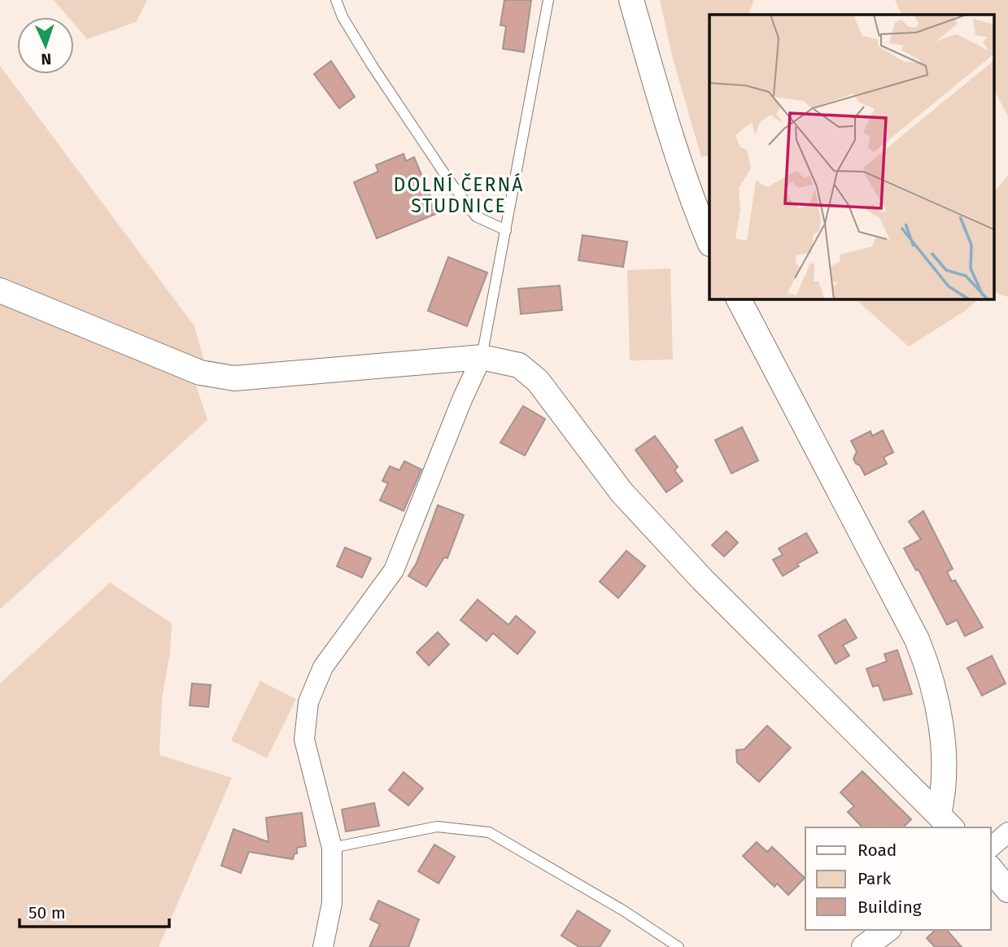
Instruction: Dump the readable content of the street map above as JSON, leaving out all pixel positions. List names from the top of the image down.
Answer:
{
  "districts": ["DOLNÍ ČERNÁ STUDNICE"],
  "legend": ["Road", "Park", "Building"],
  "scale_bar": "50 m",
  "north": "bottom"
}
